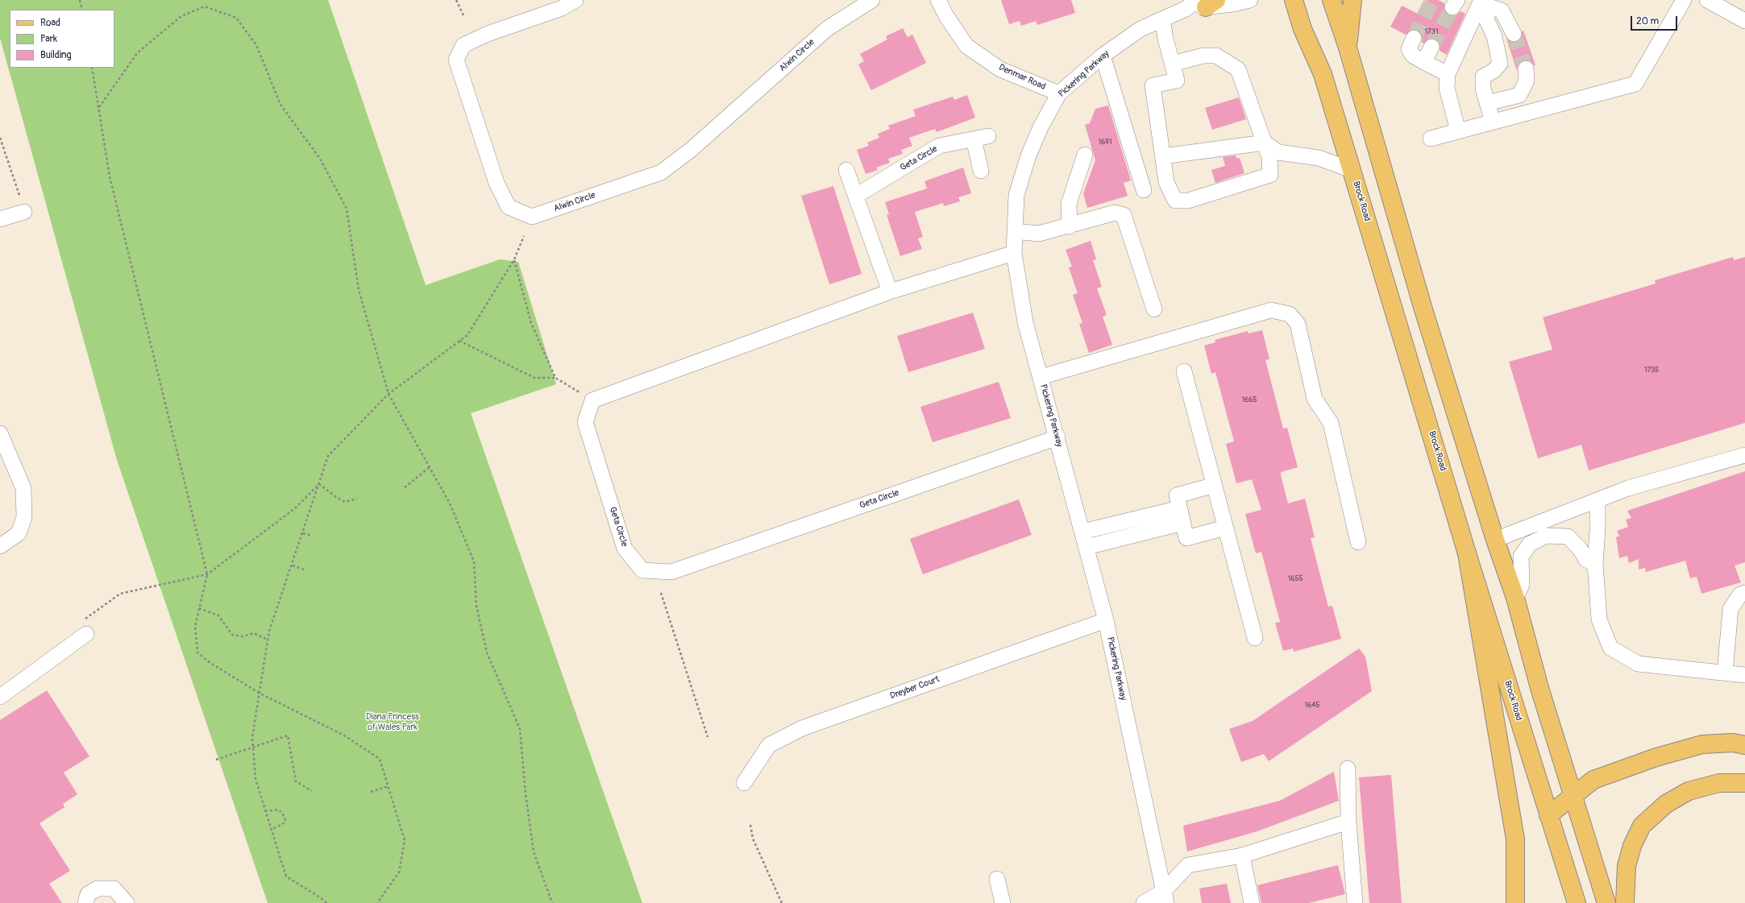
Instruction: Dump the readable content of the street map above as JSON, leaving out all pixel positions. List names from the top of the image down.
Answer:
{
  "streets": {
    "main road": ["Brock Road"],
    "street": [
      "Alwin Circle",
      "Pickering Parkway",
      "Denmar Road",
      "Geta Circle",
      "Dreyber Court"
    ]
  },
  "crossings": [
    ["Pickering Parkway", "Denmar Road"],
    ["Pickering Parkway", "Geta Circle"],
    ["Pickering Parkway", "Dreyber Court"]
  ],
  "parks": ["Diana Princess of Wales Park"],
  "house_numbers": [
    "1731",
    "1691",
    "1735",
    "1665",
    "1655",
    "1645"
  ],
  "legend": ["Road", "Park", "Building"],
  "scale_bar": "20 m"
}
